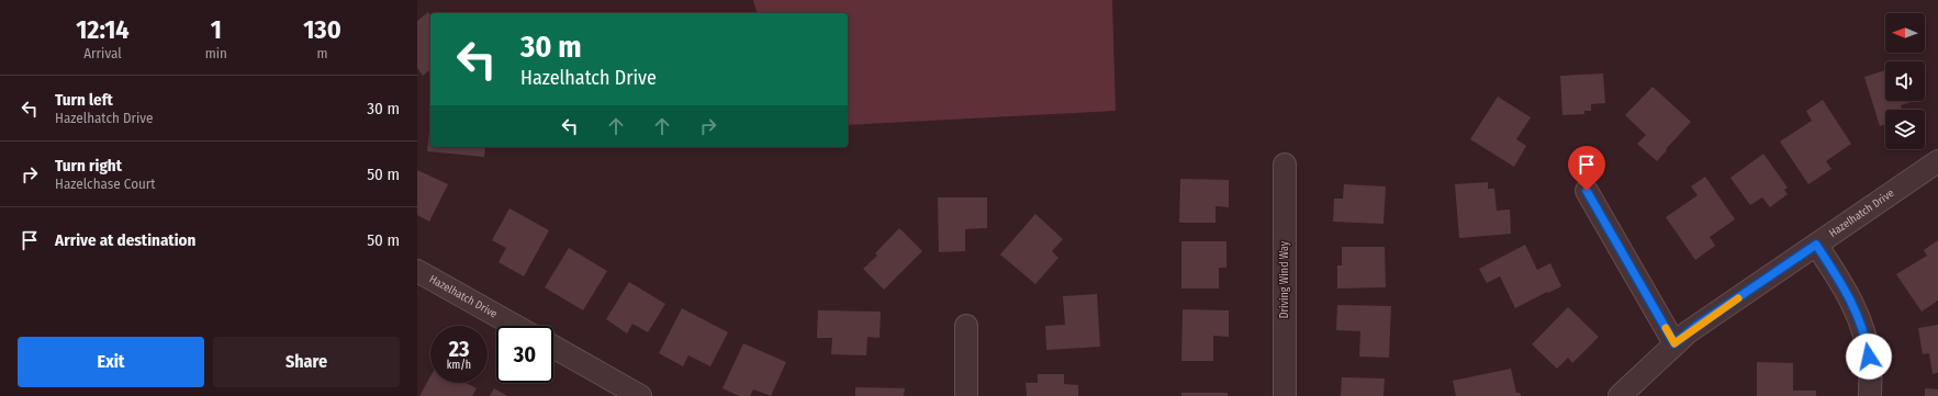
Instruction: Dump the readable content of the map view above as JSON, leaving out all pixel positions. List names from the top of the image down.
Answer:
{
  "streets": {
    "street": ["Hazelhatch Drive", "Driving Wind Way"]
  },
  "north": "left",
  "page": {
    "eta": [
      "12:14",
      "Arrival",
      "1",
      "min",
      "130",
      "m"
    ],
    "turn": ["30 m", "Hazelhatch Drive"],
    "list": [
      {
        "name": "Turn left",
        "note": "Hazelhatch Drive",
        "value": "30 m"
      },
      {
        "name": "Turn right",
        "note": "Hazelchase Court",
        "value": "50 m"
      },
      {
        "name": "Arrive at destination",
        "value": "50 m"
      }
    ],
    "speed": "23 km/h",
    "limit": "30",
    "buttons": ["Exit", "Share"]
  }
}
